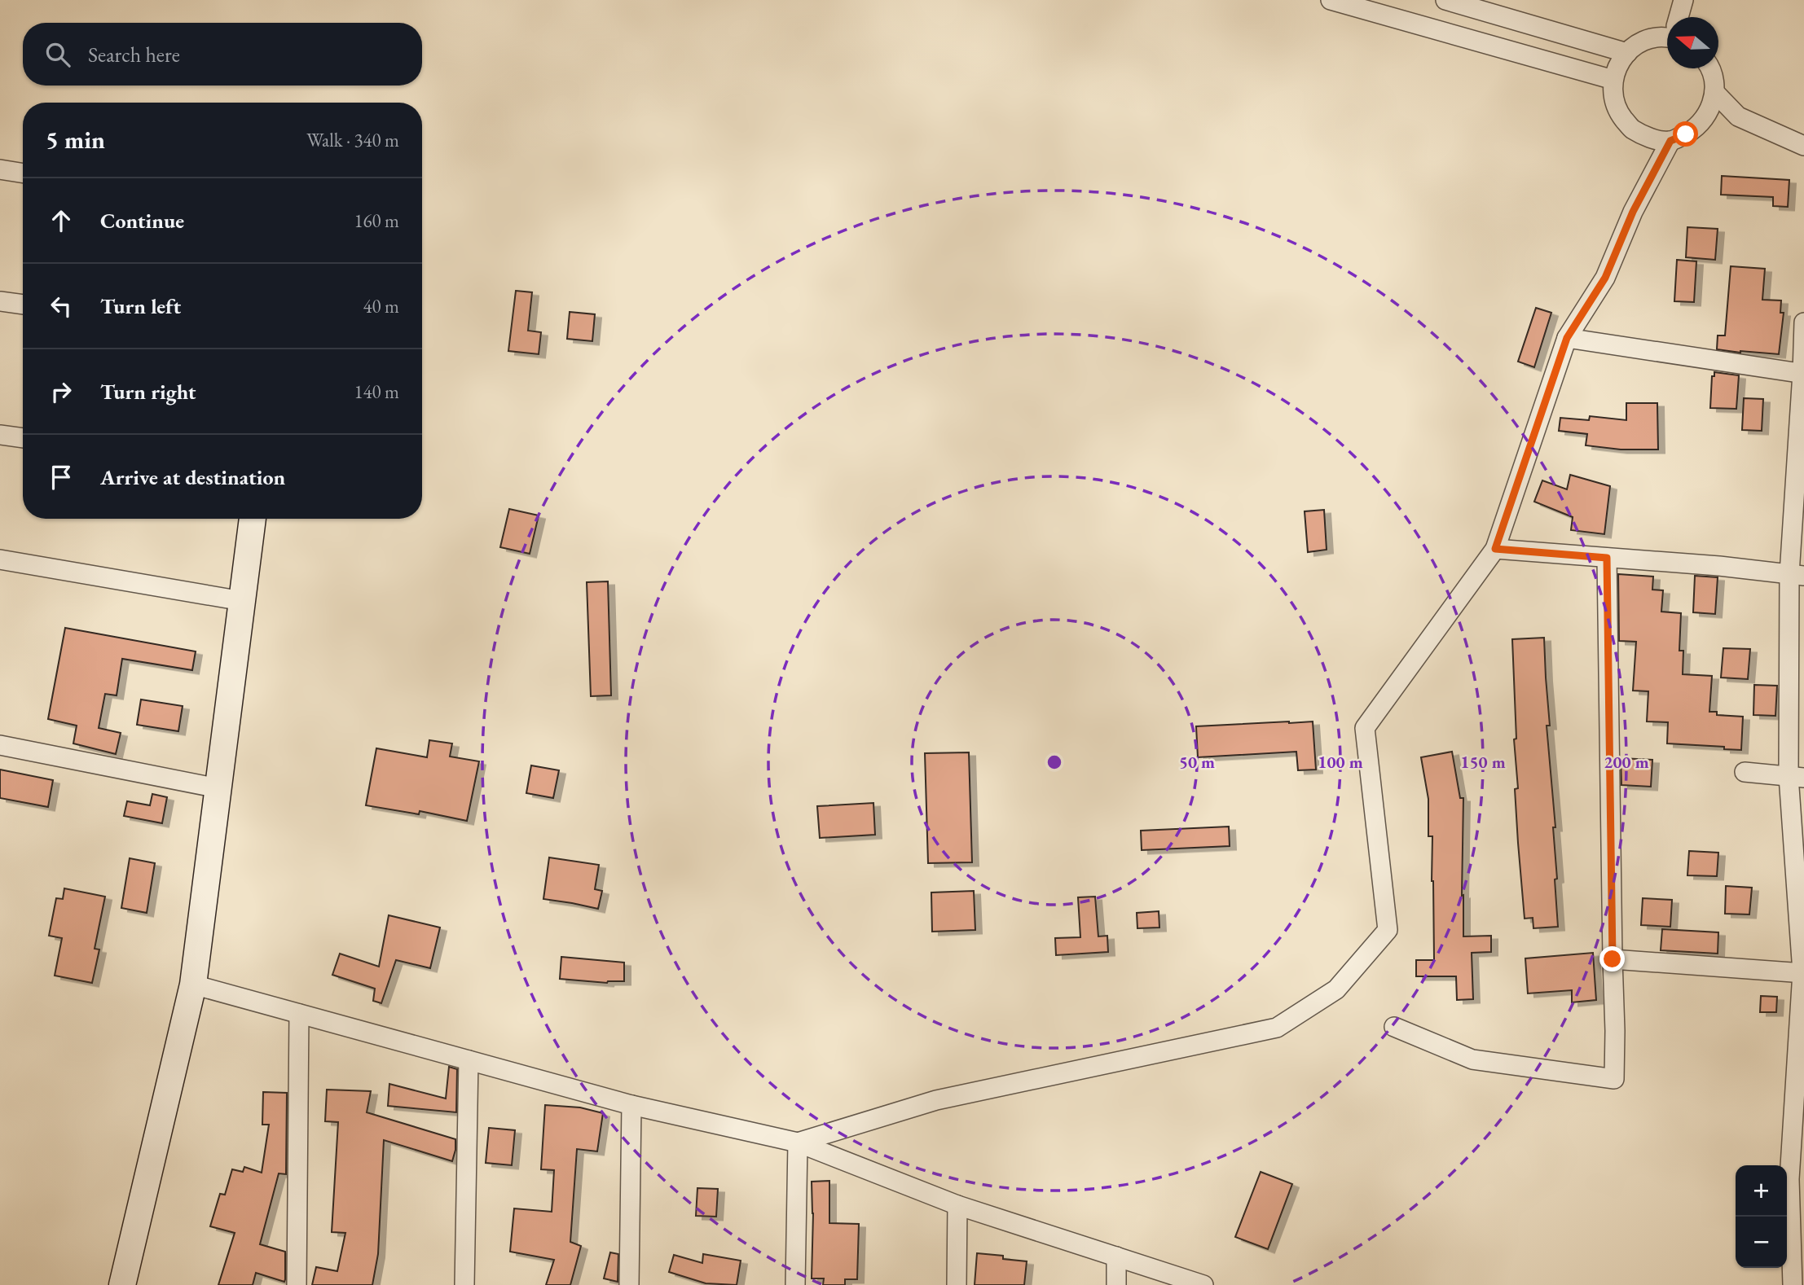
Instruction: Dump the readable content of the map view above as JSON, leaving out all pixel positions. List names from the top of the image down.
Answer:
{
  "north": "left",
  "page": {
    "search": "Search here",
    "heading": ["5 min", "Walk · 340 m"],
    "list": [
      ["Continue", "160 m"],
      ["Turn left", "40 m"],
      ["Turn right", "140 m"],
      "Arrive at destination"
    ],
    "map_buttons": ["+", "−"]
  },
  "rings": [
    "50 m",
    "100 m",
    "150 m",
    "200 m"
  ]
}
